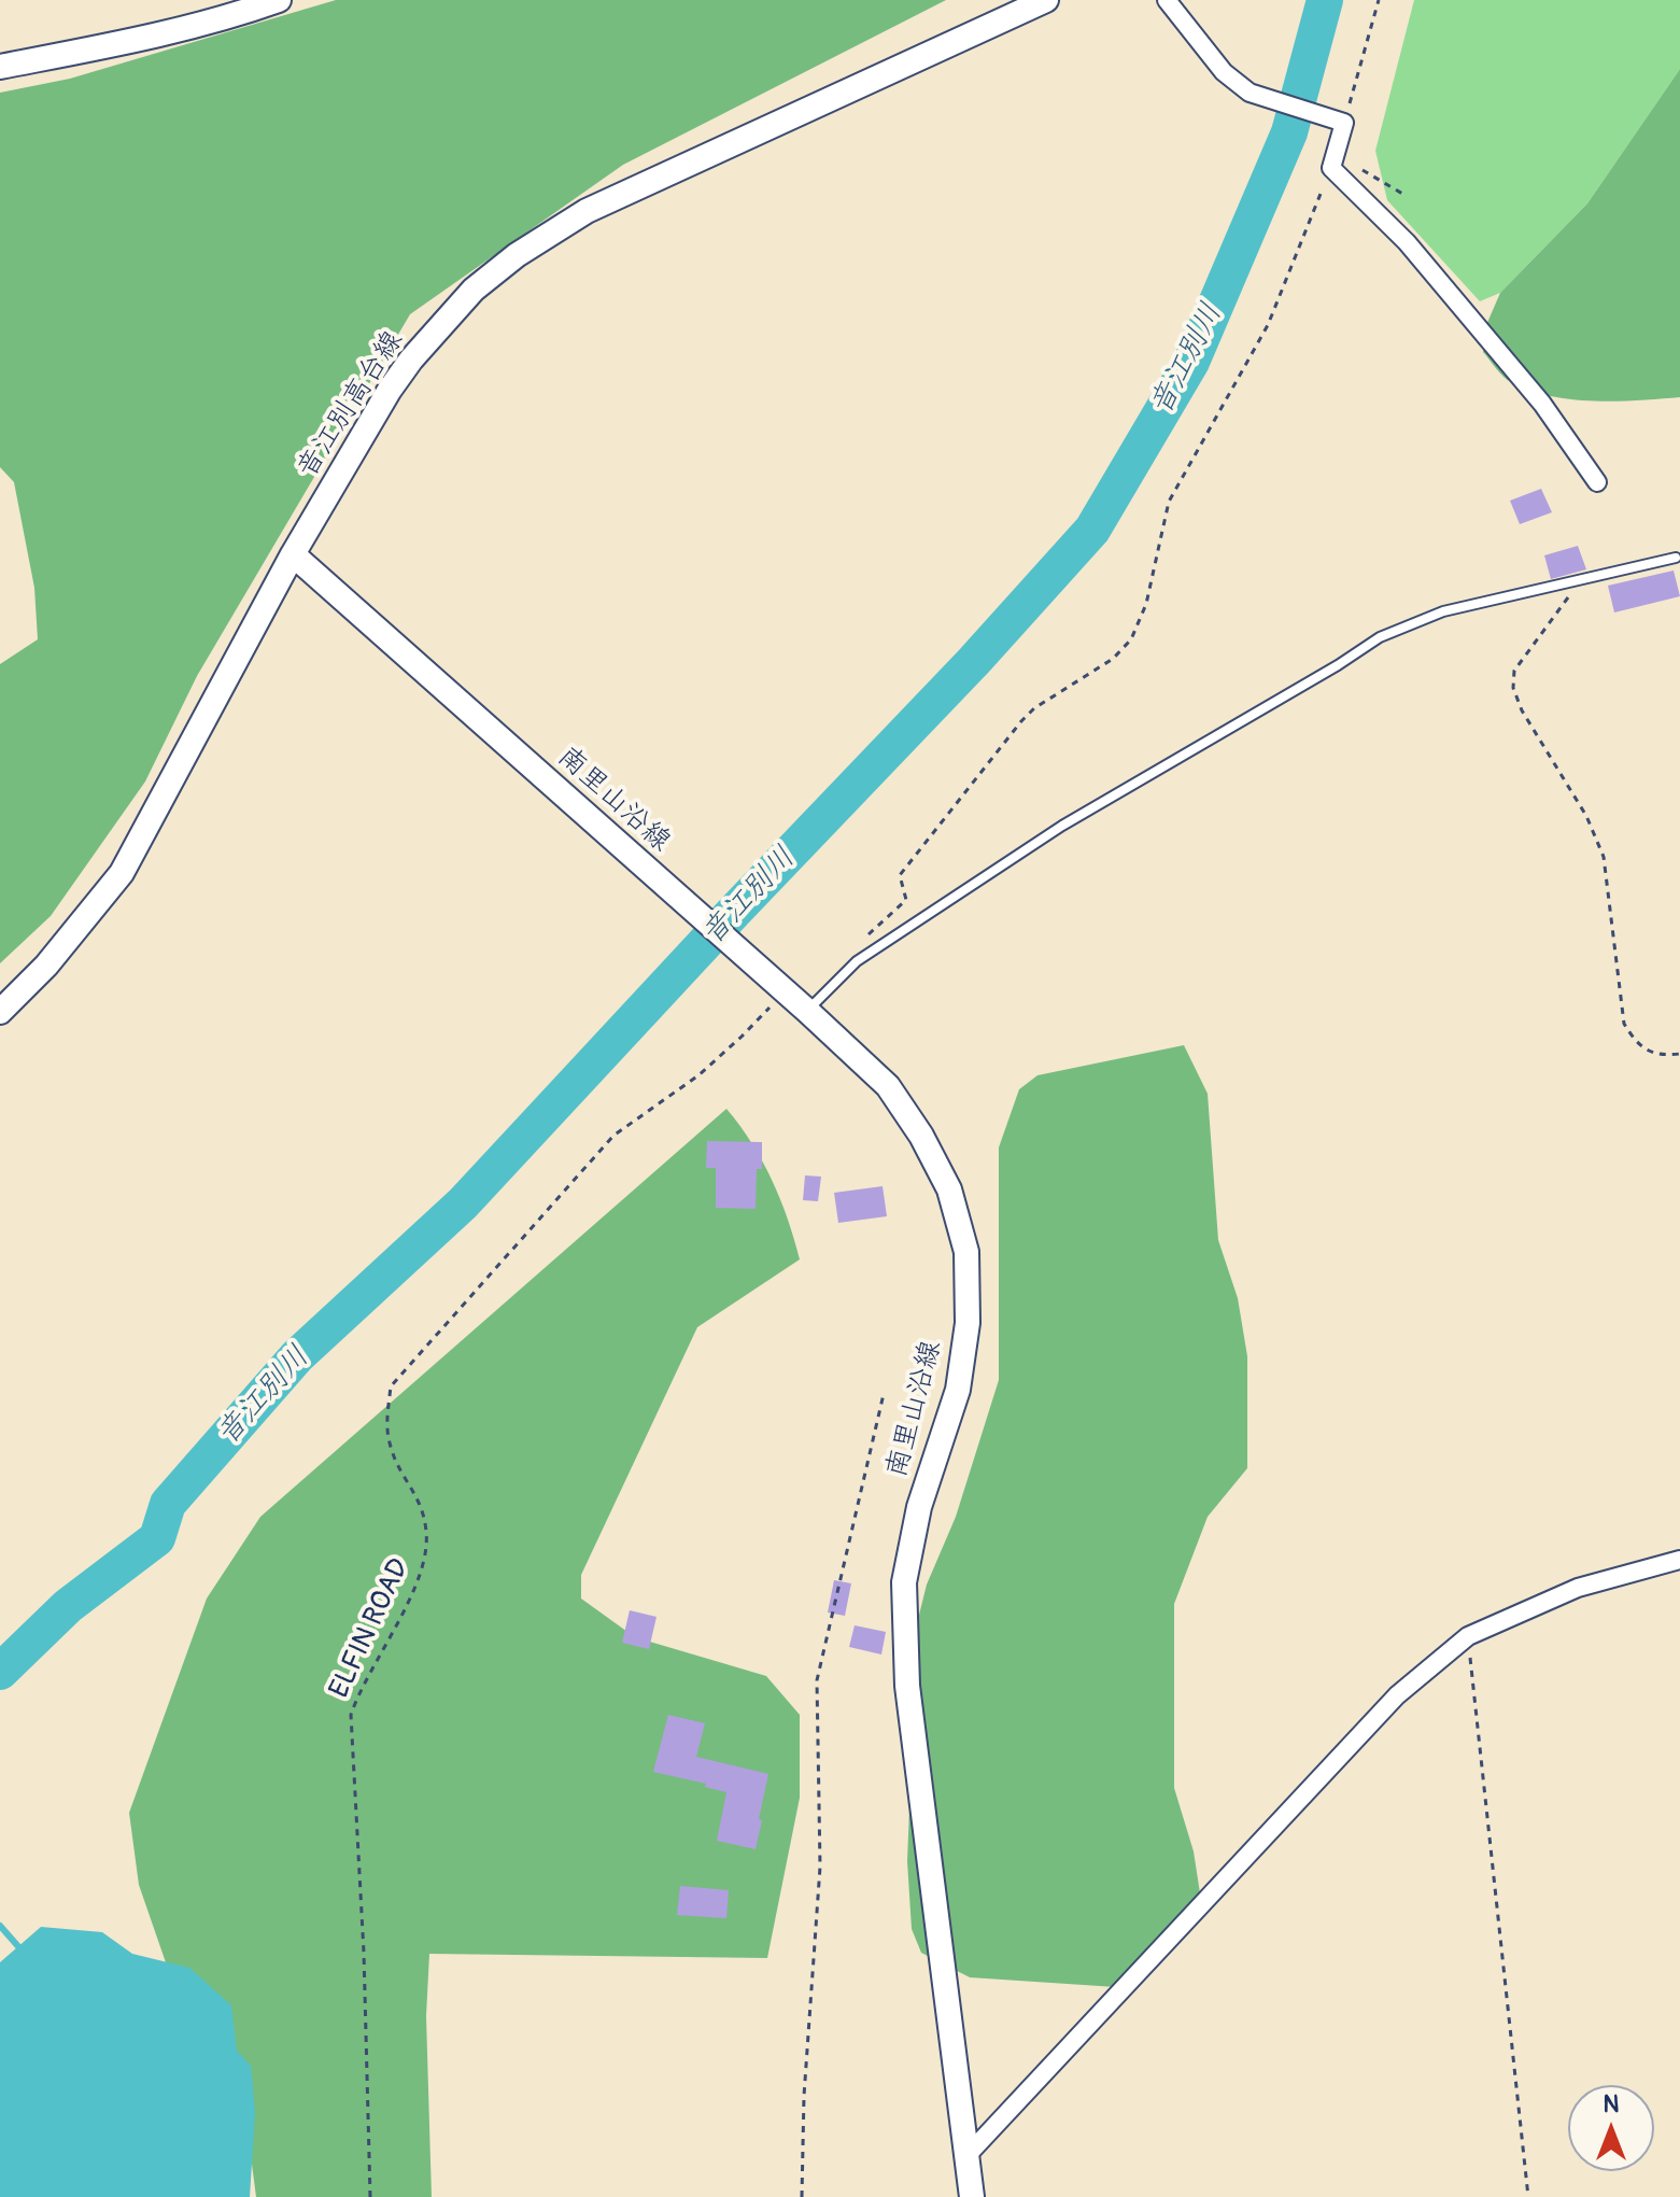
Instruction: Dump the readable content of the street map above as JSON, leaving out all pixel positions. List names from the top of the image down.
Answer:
{
  "streets": {
    "street": ["音江別高台線", "南里山沿線"],
    "path": ["ELFIN ROAD"]
  },
  "crossings": [
    ["音江別高台線", "南里山沿線"],
    ["南里山沿線", "ELFIN ROAD"]
  ],
  "water": ["音江別川"],
  "north": "top"
}
